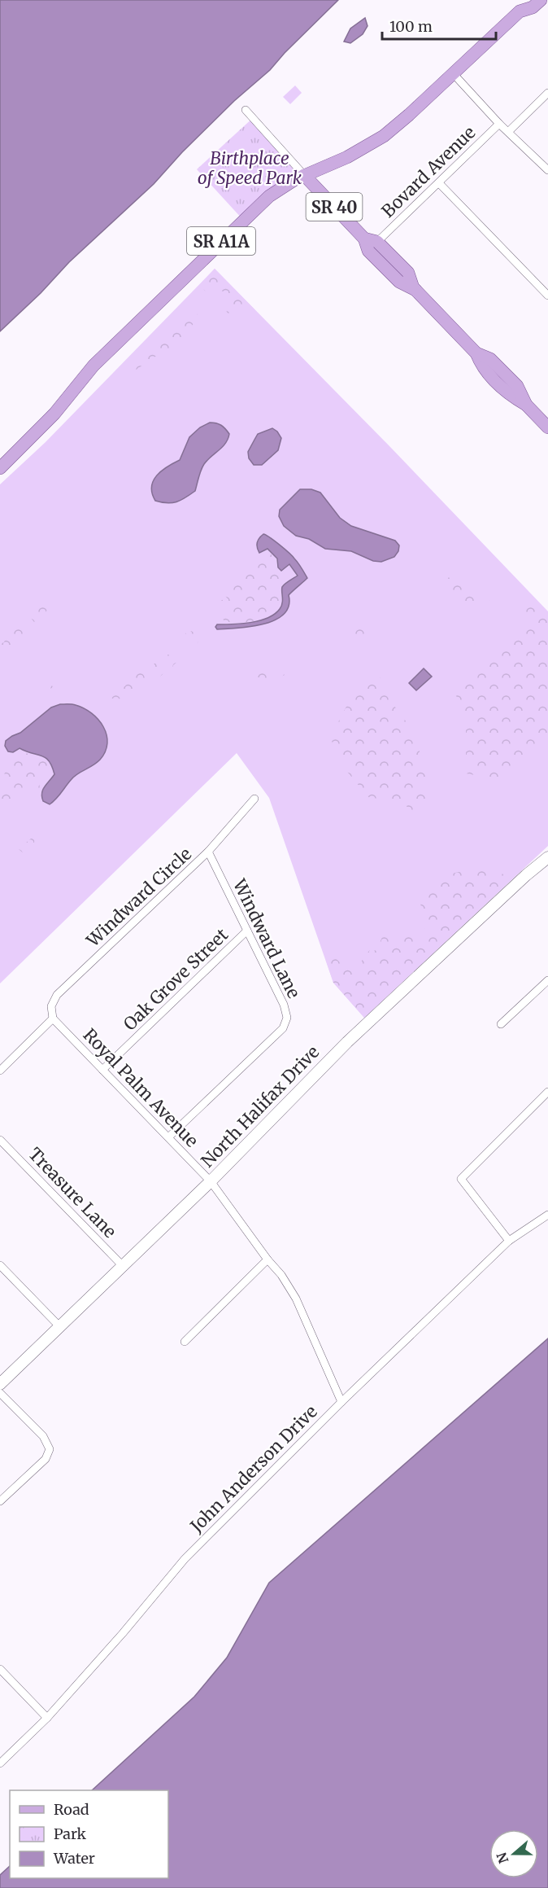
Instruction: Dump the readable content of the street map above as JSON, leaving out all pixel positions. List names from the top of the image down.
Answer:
{
  "streets": {
    "main road": ["SR 40", "SR A1A"],
    "street": [
      "Bovard Avenue",
      "Windward Circle",
      "Windward Lane",
      "Oak Grove Street",
      "Royal Palm Avenue",
      "North Halifax Drive",
      "Treasure Lane",
      "John Anderson Drive"
    ]
  },
  "crossings": [
    ["Bovard Avenue", "SR 40"],
    ["SR 40", "SR A1A"],
    ["Windward Circle", "Windward Lane"],
    ["Windward Circle", "Royal Palm Avenue"],
    ["Windward Lane", "Oak Grove Street"],
    ["Windward Lane", "Royal Palm Avenue"],
    ["Oak Grove Street", "Royal Palm Avenue"],
    ["Royal Palm Avenue", "North Halifax Drive"],
    ["Royal Palm Avenue", "John Anderson Drive"],
    ["North Halifax Drive", "Treasure Lane"]
  ],
  "parks": ["Birthplace of Speed Park"],
  "legend": ["Road", "Park", "Water"],
  "scale_bar": "100 m",
  "north": "left"
}
